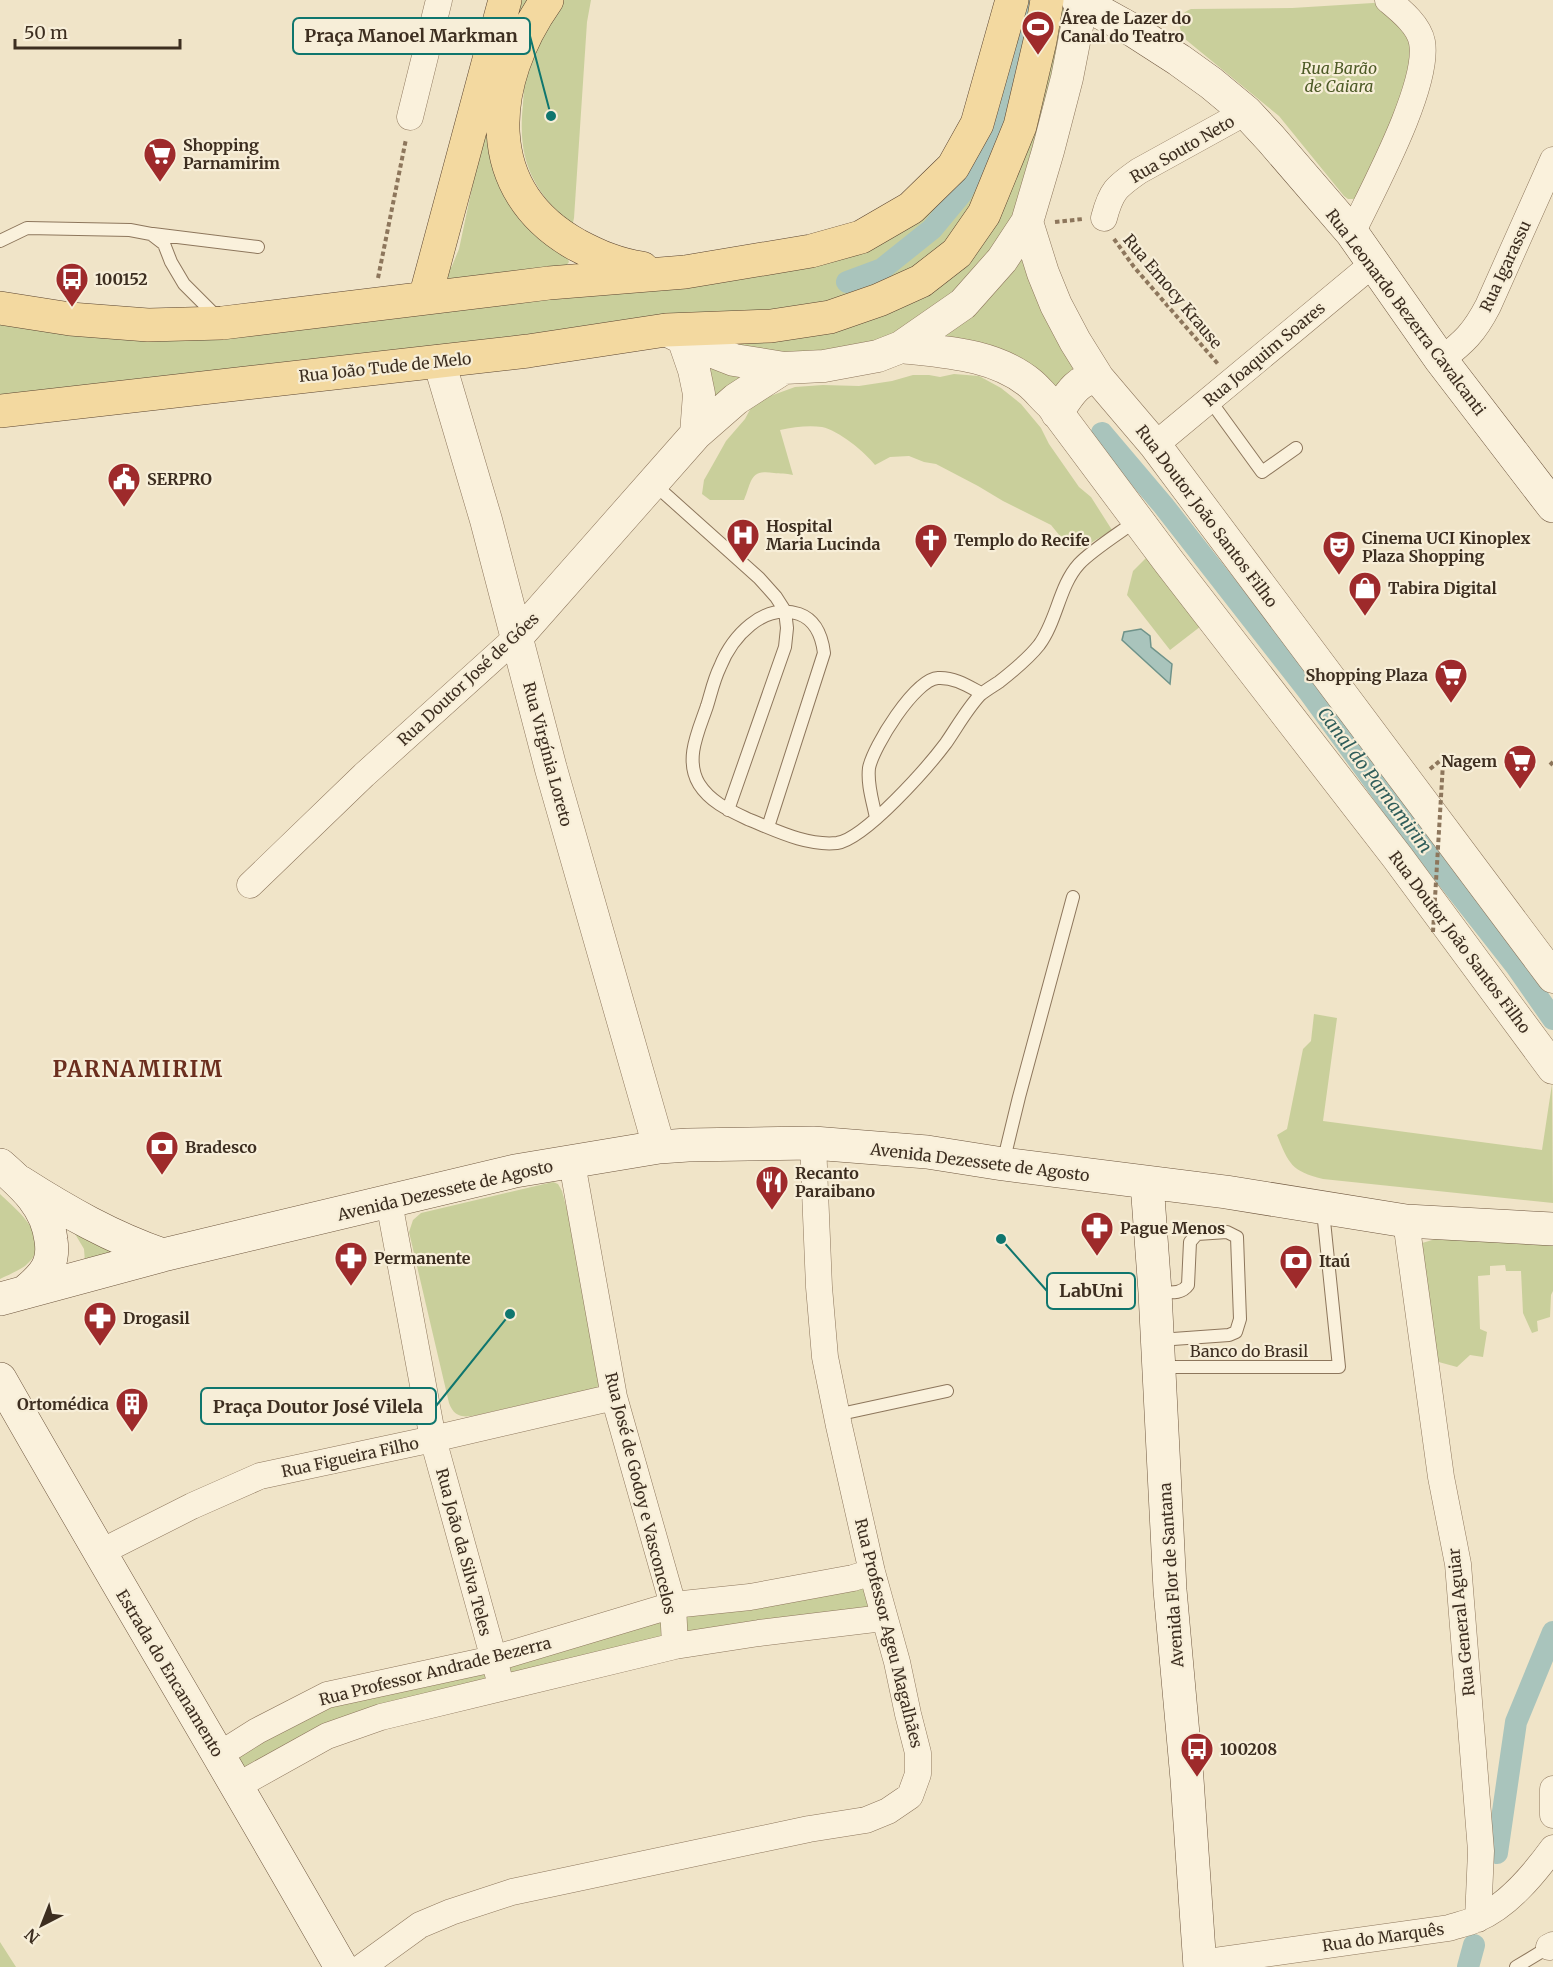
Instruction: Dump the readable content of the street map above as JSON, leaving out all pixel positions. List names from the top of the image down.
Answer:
{
  "streets": {
    "main road": [
      "Rua Leonardo Bezerra Cavalcanti",
      "Rua João Tude de Melo",
      "Avenida Dezessete de Agosto",
      "Avenida Flor de Santana",
      "Estrada do Encanamento"
    ],
    "street": [
      "Rua Souto Neto",
      "Rua Igarassu",
      "Rua Joaquim Soares",
      "Rua Doutor João Santos Filho",
      "Rua Doutor José de Góes",
      "Rua Virgínia Loreto",
      "Rua Figueira Filho",
      "Rua José de Godoy e Vasconcelos",
      "Rua João da Silva Teles",
      "Rua General Aguiar",
      "Rua Professor Ageu Magalhães",
      "Rua Professor Andrade Bezerra",
      "Rua do Marquês"
    ],
    "lane": ["Banco do Brasil"],
    "path": ["Rua Emocy Krause"]
  },
  "crossings": [
    ["Rua Souto Neto", "Rua Emocy Krause"],
    ["Rua Souto Neto", "Rua Leonardo Bezerra Cavalcanti"],
    ["Rua Igarassu", "Rua Leonardo Bezerra Cavalcanti"],
    ["Rua Emocy Krause", "Rua Joaquim Soares"],
    ["Rua Leonardo Bezerra Cavalcanti", "Rua Joaquim Soares"],
    ["Rua Joaquim Soares", "Rua Doutor João Santos Filho"],
    ["Rua João Tude de Melo", "Rua Doutor José de Góes"],
    ["Rua João Tude de Melo", "Rua Virgínia Loreto"],
    ["Rua Doutor João Santos Filho", "Rua Doutor José de Góes"],
    ["Rua Doutor José de Góes", "Rua Virgínia Loreto"],
    ["Rua Virgínia Loreto", "Avenida Dezessete de Agosto"],
    ["Avenida Dezessete de Agosto", "Banco do Brasil"],
    ["Avenida Dezessete de Agosto", "Rua José de Godoy e Vasconcelos"],
    ["Avenida Dezessete de Agosto", "Rua João da Silva Teles"],
    ["Avenida Dezessete de Agosto", "Avenida Flor de Santana"],
    ["Avenida Dezessete de Agosto", "Rua General Aguiar"],
    ["Avenida Dezessete de Agosto", "Rua Professor Ageu Magalhães"],
    ["Banco do Brasil", "Avenida Flor de Santana"],
    ["Rua Figueira Filho", "Rua José de Godoy e Vasconcelos"],
    ["Rua Figueira Filho", "Rua João da Silva Teles"],
    ["Rua Figueira Filho", "Estrada do Encanamento"],
    ["Rua José de Godoy e Vasconcelos", "Rua Professor Andrade Bezerra"],
    ["Rua João da Silva Teles", "Rua Professor Andrade Bezerra"],
    ["Avenida Flor de Santana", "Rua do Marquês"],
    ["Rua General Aguiar", "Rua do Marquês"],
    ["Rua Professor Ageu Magalhães", "Rua Professor Andrade Bezerra"],
    ["Rua Professor Andrade Bezerra", "Estrada do Encanamento"]
  ],
  "districts": ["PARNAMIRIM"],
  "water": ["Canal do Parnamirim"],
  "parks": ["Rua Barão de Caiara"],
  "places": {
    "sports": ["Área de Lazer do Canal do Teatro"],
    "other": ["Praça Manoel Markman", "LabUni", "Praça Doutor José Vilela"],
    "supermarket": ["Shopping Parnamirim", "Shopping Plaza", "Nagem"],
    "bus stop": ["100152", "100208"],
    "public building": ["SERPRO"],
    "hospital": ["Hospital Maria Lucinda"],
    "church": ["Templo do Recife"],
    "theatre": ["Cinema UCI Kinoplex Plaza Shopping"],
    "shop": ["Tabira Digital"],
    "bank": ["Bradesco", "Itaú"],
    "restaurant": ["Recanto Paraibano"],
    "pharmacy": ["Pague Menos", "Permanente", "Drogasil"],
    "building": ["Ortomédica"]
  },
  "scale_bar": "50 m",
  "north": "bottom left"
}
